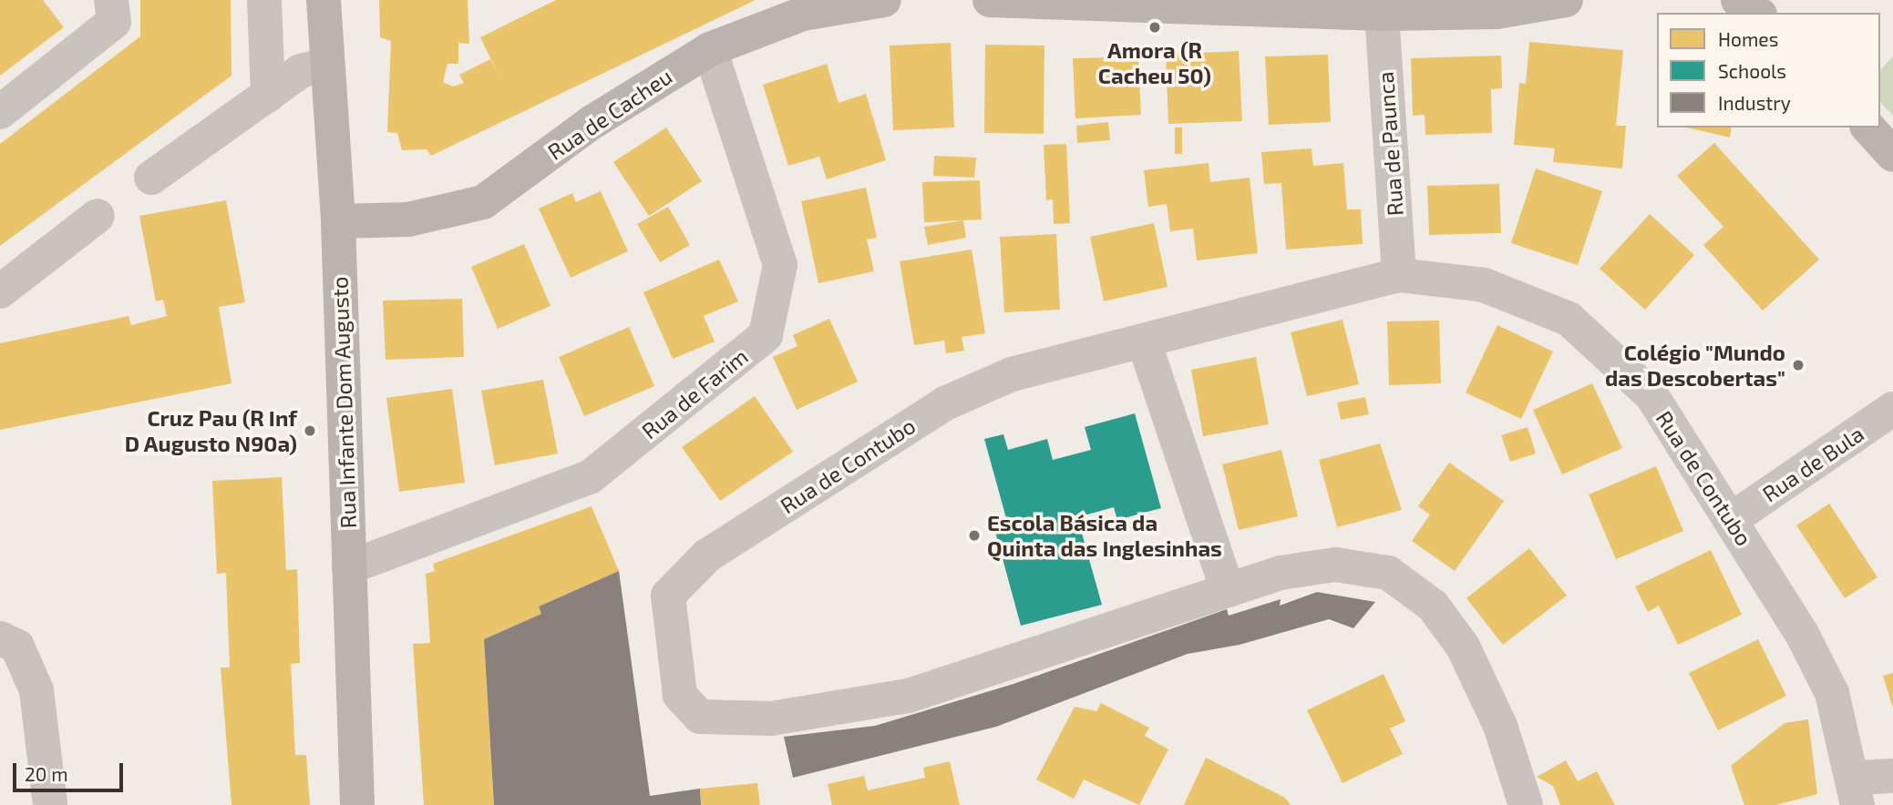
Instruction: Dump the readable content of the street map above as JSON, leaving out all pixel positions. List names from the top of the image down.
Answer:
{
  "streets": {
    "main road": ["Rua de Cacheu", "Rua Infante Dom Augusto"],
    "street": [
      "Rua de Paunca",
      "Rua de Farim",
      "Rua de Bula",
      "Rua de Contubo"
    ]
  },
  "crossings": [
    ["Rua de Cacheu", "Rua de Farim"],
    ["Rua de Cacheu", "Rua Infante Dom Augusto"],
    ["Rua de Paunca", "Rua de Contubo"],
    ["Rua de Farim", "Rua Infante Dom Augusto"],
    ["Rua de Bula", "Rua de Contubo"]
  ],
  "places": [
    "Amora (R Cacheu 50)",
    "Colégio \"Mundo das Descobertas\"",
    "Cruz Pau (R Inf D Augusto N90a)",
    "Escola Básica da Quinta das Inglesinhas"
  ],
  "legend": ["Homes", "Schools", "Industry"],
  "scale_bar": "20 m"
}
